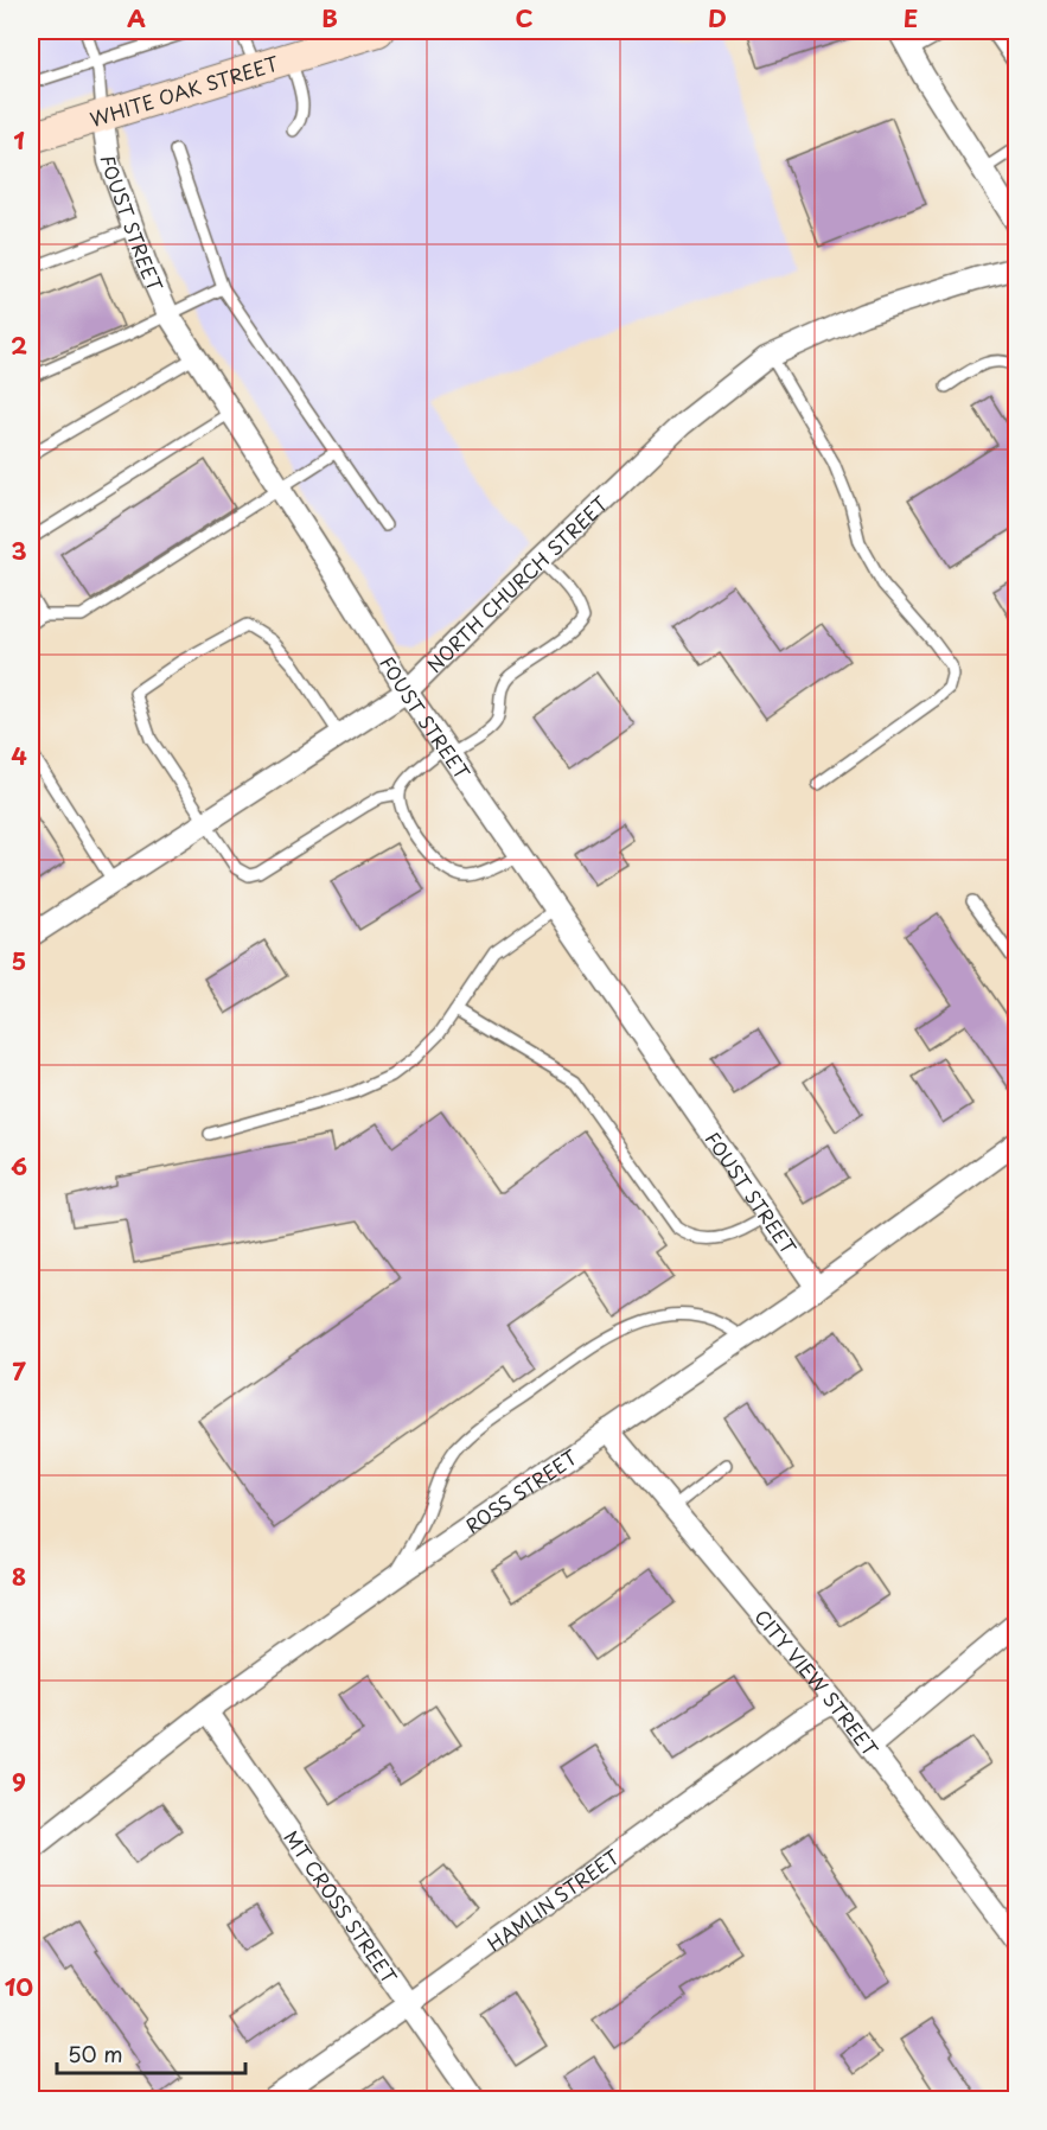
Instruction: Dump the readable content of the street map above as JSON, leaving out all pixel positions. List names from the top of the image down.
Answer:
{
  "streets": {
    "street": [
      "WHITE OAK STREET",
      "FOUST STREET",
      "NORTH CHURCH STREET",
      "ROSS STREET",
      "CITY VIEW STREET",
      "HAMLIN STREET",
      "MT CROSS STREET"
    ]
  },
  "crossings": [
    ["WHITE OAK STREET", "FOUST STREET"],
    ["FOUST STREET", "NORTH CHURCH STREET"],
    ["FOUST STREET", "ROSS STREET"],
    ["ROSS STREET", "CITY VIEW STREET"],
    ["ROSS STREET", "MT CROSS STREET"],
    ["CITY VIEW STREET", "HAMLIN STREET"],
    ["HAMLIN STREET", "MT CROSS STREET"]
  ],
  "scale_bar": "50 m",
  "grid": {
    "columns": [
      "A",
      "B",
      "C",
      "D",
      "E"
    ],
    "rows": [
      "1",
      "2",
      "3",
      "4",
      "5",
      "6",
      "7",
      "8",
      "9",
      "10"
    ]
  }
}
